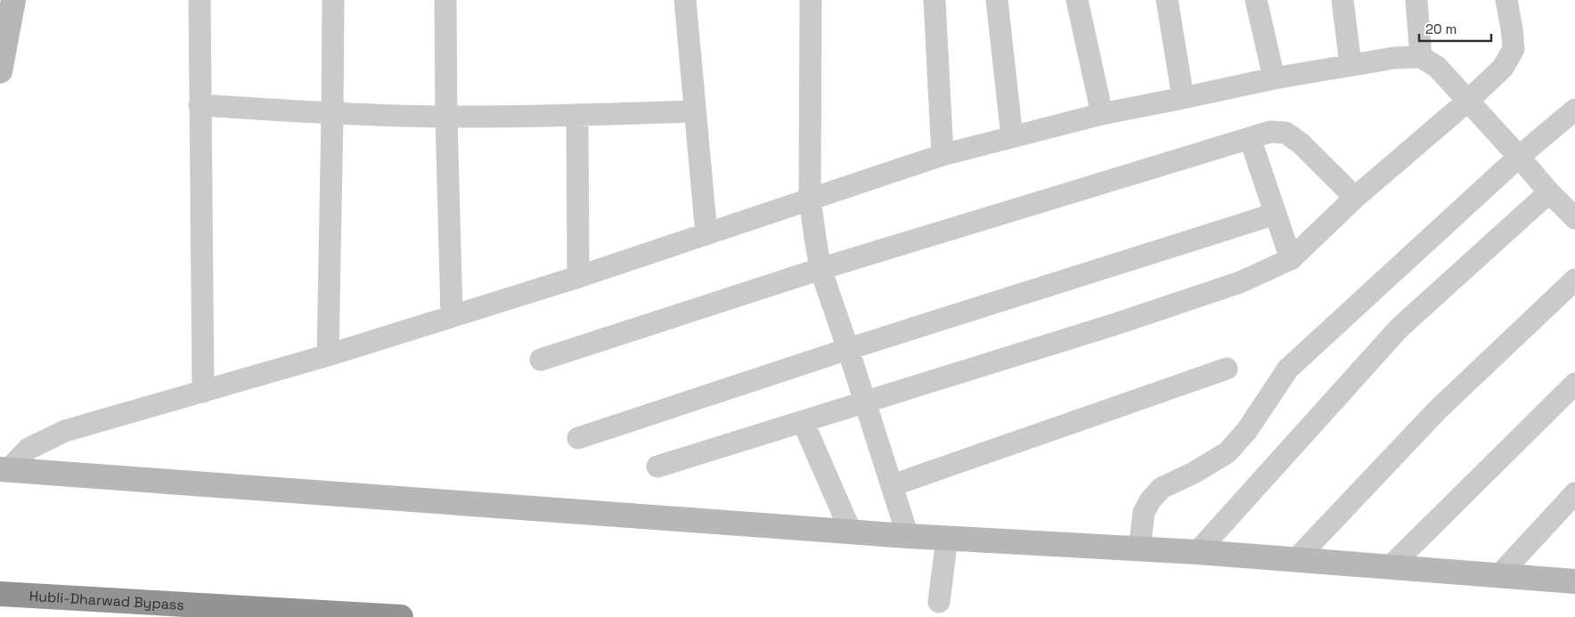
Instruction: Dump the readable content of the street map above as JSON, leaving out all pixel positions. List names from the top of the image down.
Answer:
{
  "streets": {
    "highway": ["Hubli-Dharwad Bypass"]
  },
  "scale_bar": "20 m"
}
